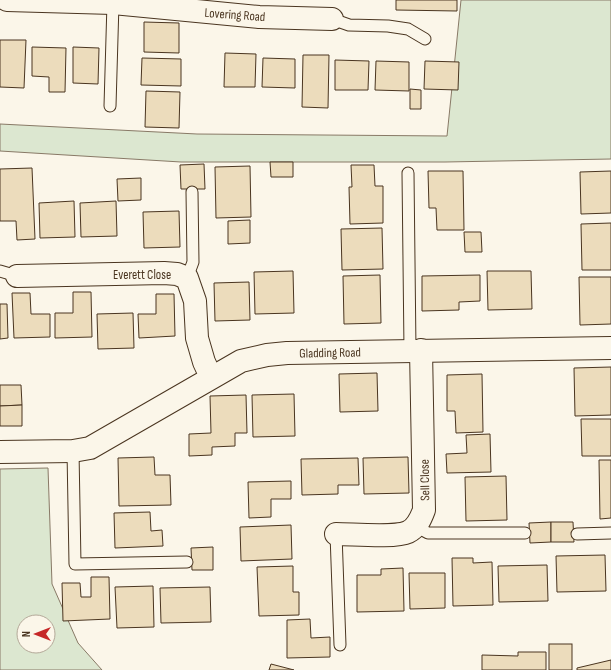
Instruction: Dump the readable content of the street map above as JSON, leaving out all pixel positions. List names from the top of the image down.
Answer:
{
  "streets": {
    "street": [
      "Lovering Road",
      "Everett Close",
      "Gladding Road",
      "Sell Close"
    ]
  },
  "crossings": [
    ["Everett Close", "Gladding Road"],
    ["Gladding Road", "Sell Close"]
  ],
  "north": "left"
}
